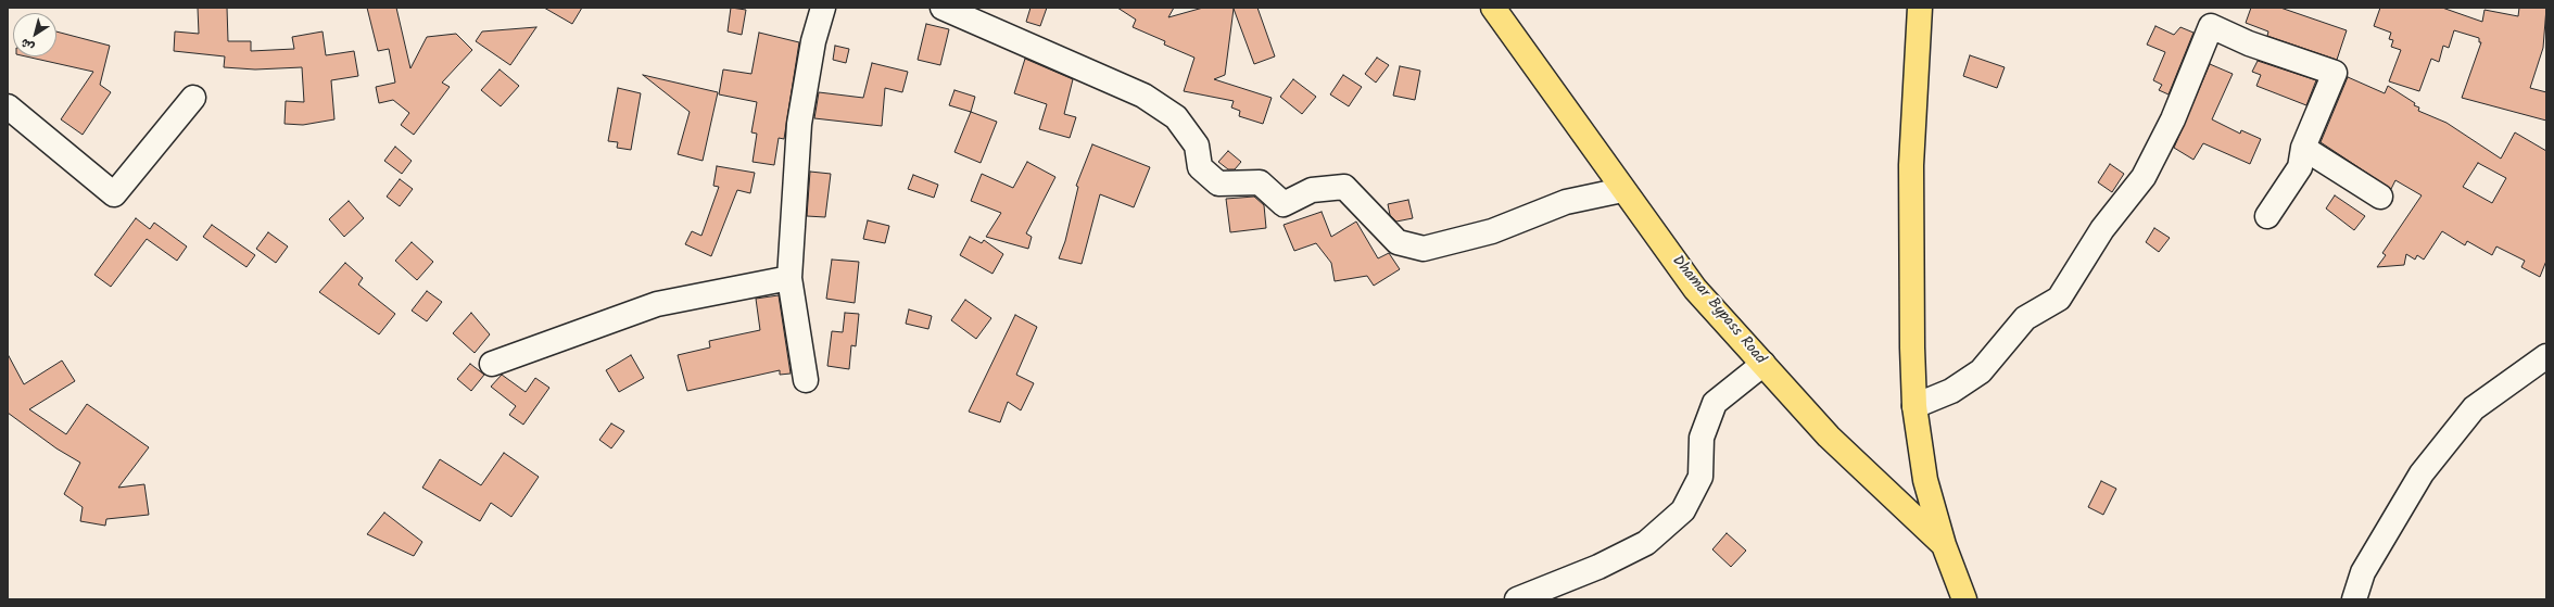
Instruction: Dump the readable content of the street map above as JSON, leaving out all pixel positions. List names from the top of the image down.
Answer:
{
  "streets": {
    "main road": ["Dhamar Bypass Road"]
  },
  "north": "bottom left"
}
